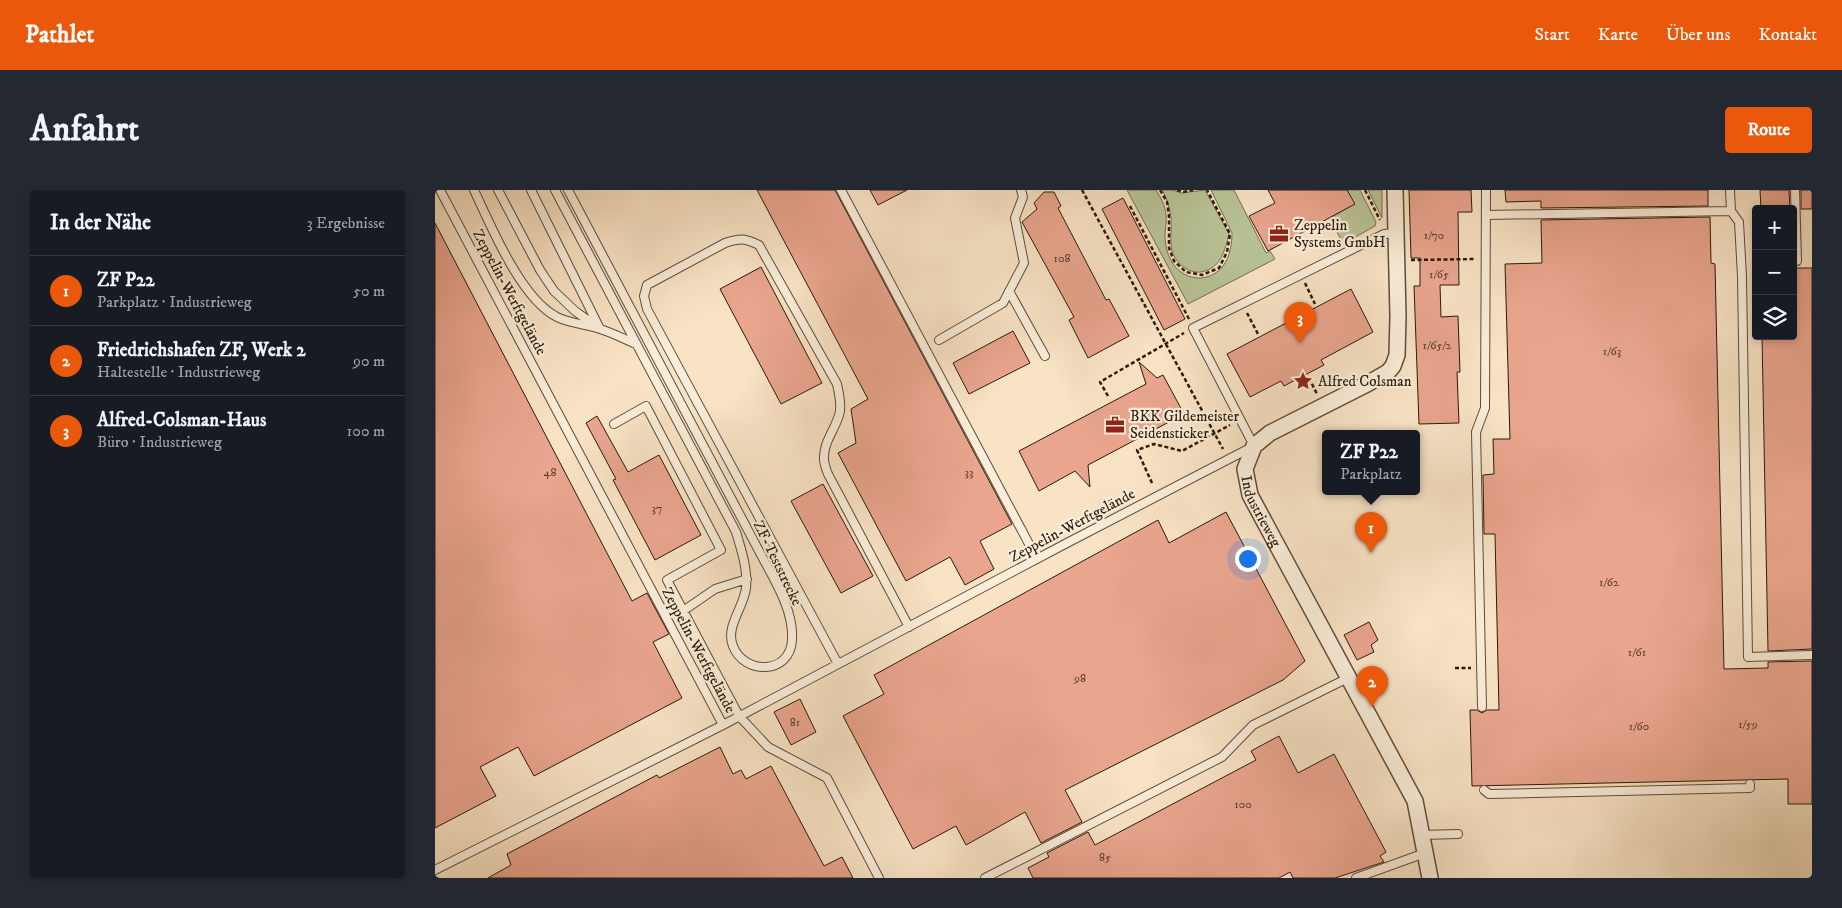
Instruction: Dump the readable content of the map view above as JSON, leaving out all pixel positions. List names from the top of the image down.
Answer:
{
  "streets": {
    "street": ["Industrieweg"],
    "lane": ["Zeppelin-Werftgelände", "ZF-Teststrecke"]
  },
  "crossings": [
    ["Zeppelin-Werftgelände", "Industrieweg"]
  ],
  "places": {
    "office": ["Zeppelin Systems GmbH", "BKK Gildemeister Seidensticker"],
    "place": ["Alfred Colsman"]
  },
  "house_numbers": [
    "1/70",
    "108",
    "1/65",
    "1/65/2",
    "1/63",
    "48",
    "33",
    "37",
    "1/62",
    "1/61",
    "98",
    "81",
    "1/59",
    "1/60",
    "100",
    "85"
  ],
  "page": {
    "header": "Pathlet",
    "nav": [
      "Start",
      "Karte",
      "Über uns",
      "Kontakt"
    ],
    "buttons": "Route",
    "title": "Anfahrt",
    "heading": ["In der Nähe", "3 Ergebnisse"],
    "map_buttons": ["+", "−"],
    "list": [
      {
        "mark": "1",
        "name": "ZF P22",
        "note": "Parkplatz · Industrieweg",
        "value": "50 m"
      },
      {
        "mark": "2",
        "name": "Friedrichshafen ZF, Werk 2",
        "note": "Haltestelle · Industrieweg",
        "value": "90 m"
      },
      {
        "mark": "3",
        "name": "Alfred-Colsman-Haus",
        "note": "Büro · Industrieweg",
        "value": "100 m"
      }
    ],
    "pins": ["3", "1", "2"],
    "popup": ["ZF P22", "Parkplatz"]
  }
}
